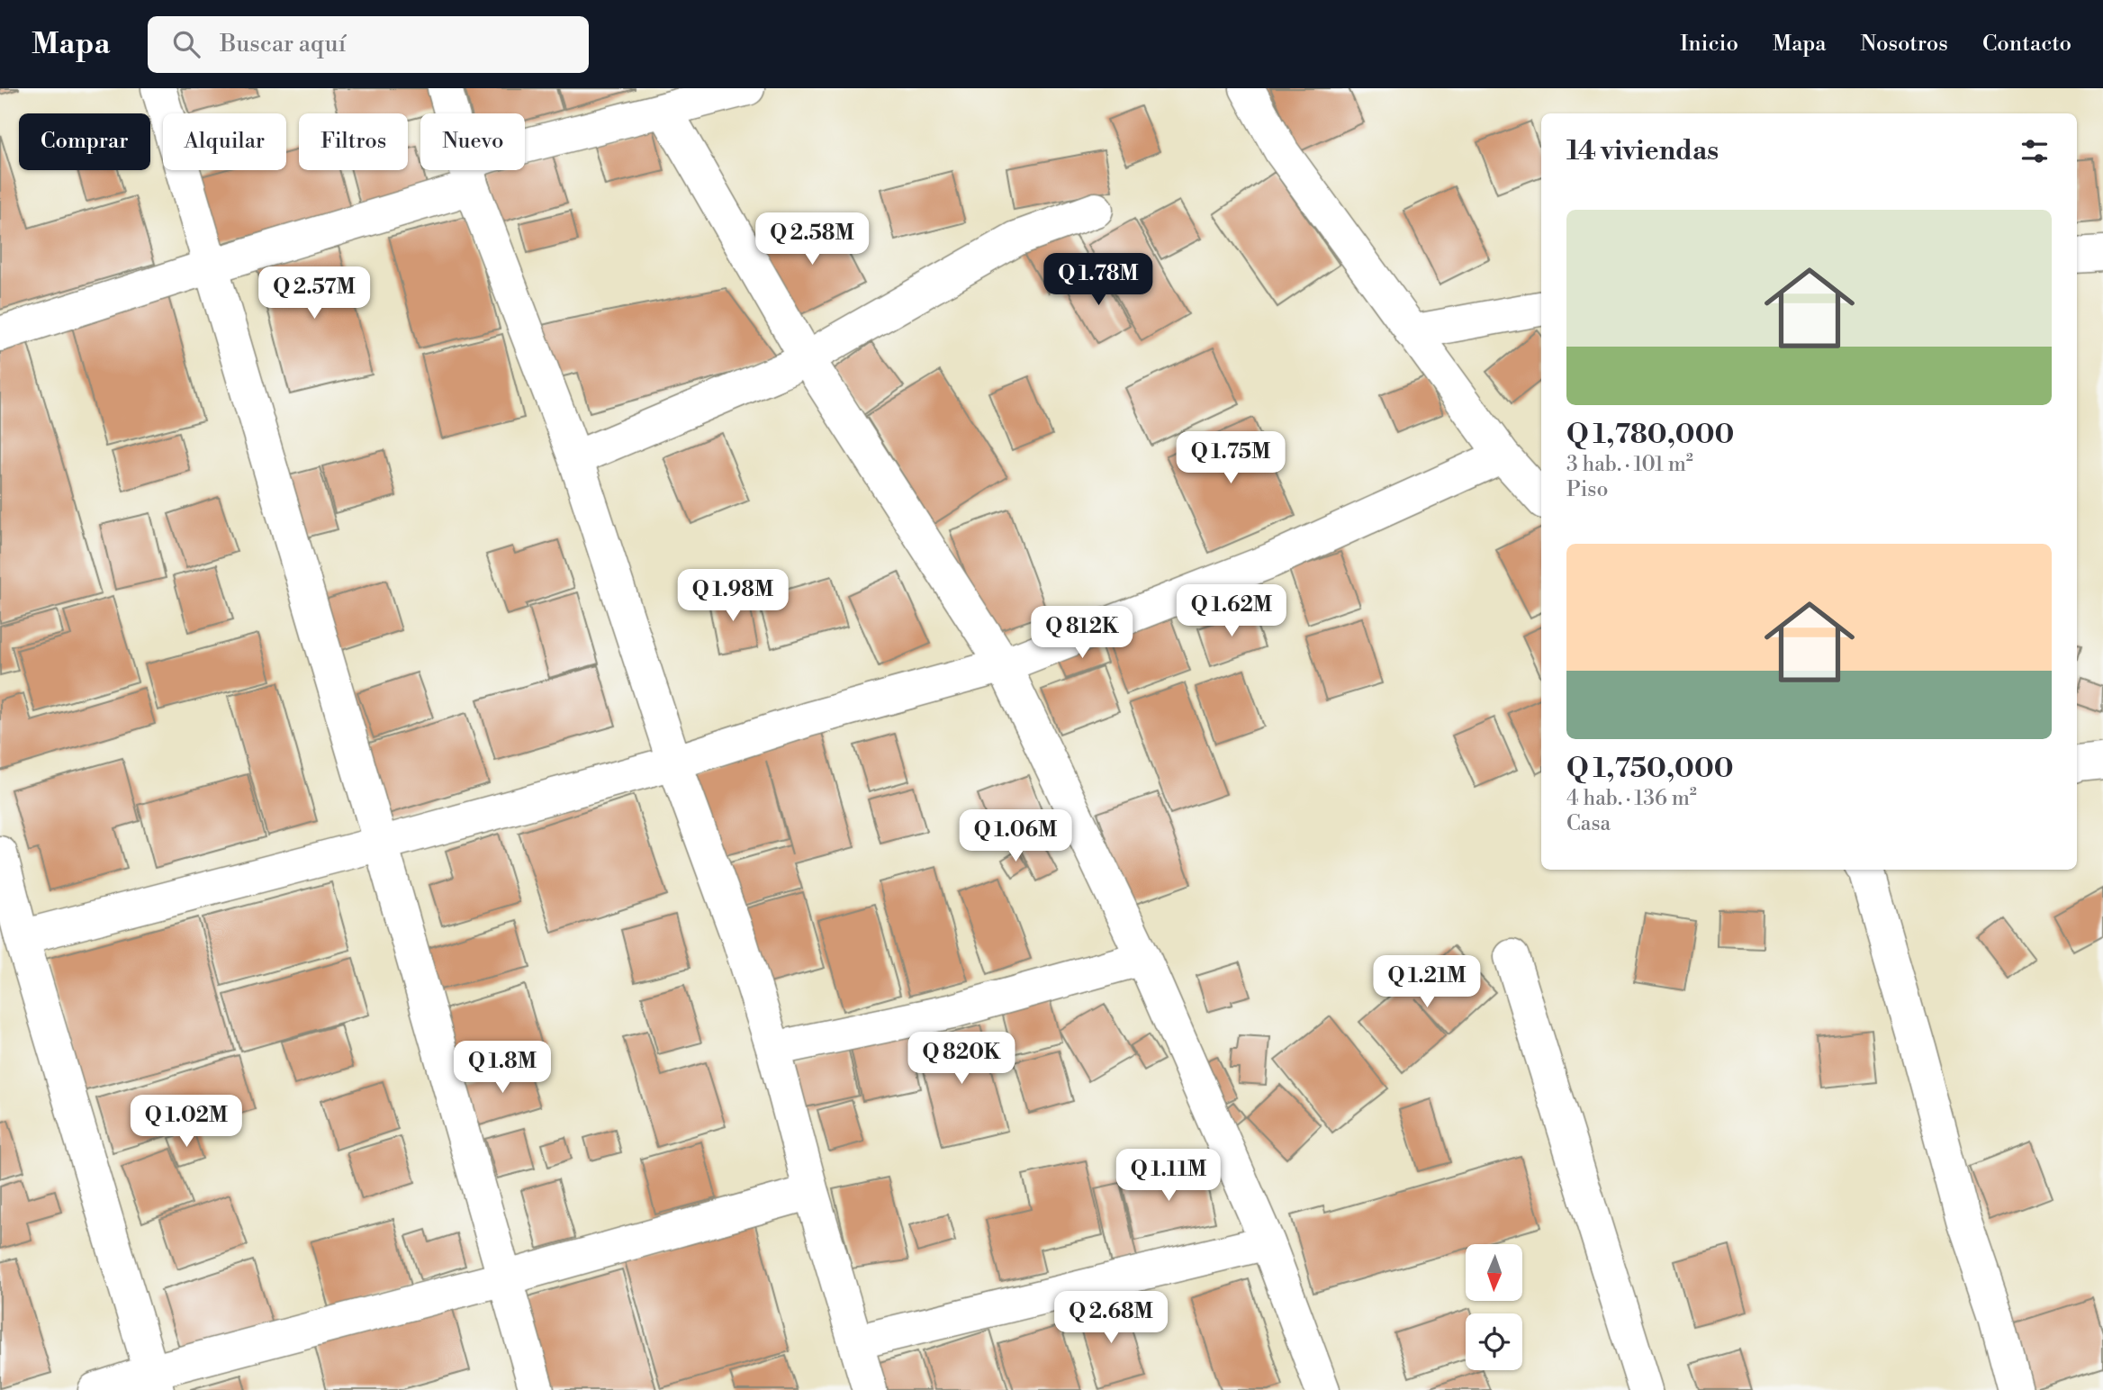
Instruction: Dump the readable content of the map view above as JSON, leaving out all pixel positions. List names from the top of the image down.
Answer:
{
  "north": "bottom",
  "page": {
    "header": "Mapa",
    "search": "Buscar aquí",
    "nav": [
      "Inicio",
      "Mapa",
      "Nosotros",
      "Contacto"
    ],
    "chip": [
      "Comprar",
      "Alquilar",
      "Filtros",
      "Nuevo"
    ],
    "heading": "14 viviendas",
    "list": [
      {
        "name": "Q 1,780,000",
        "note": "3 hab. · 101 m² · Piso"
      },
      {
        "name": "Q 1,750,000",
        "note": "4 hab. · 136 m² · Casa"
      }
    ],
    "price": [
      "Q 2.58M",
      "Q 1.78M",
      "Q 2.57M",
      "Q 1.75M",
      "Q 1.98M",
      "Q 1.62M",
      "Q 812K",
      "Q 1.06M",
      "Q 1.21M",
      "Q 820K",
      "Q 1.8M",
      "Q 1.02M",
      "Q 1.11M",
      "Q 2.68M"
    ]
  }
}
